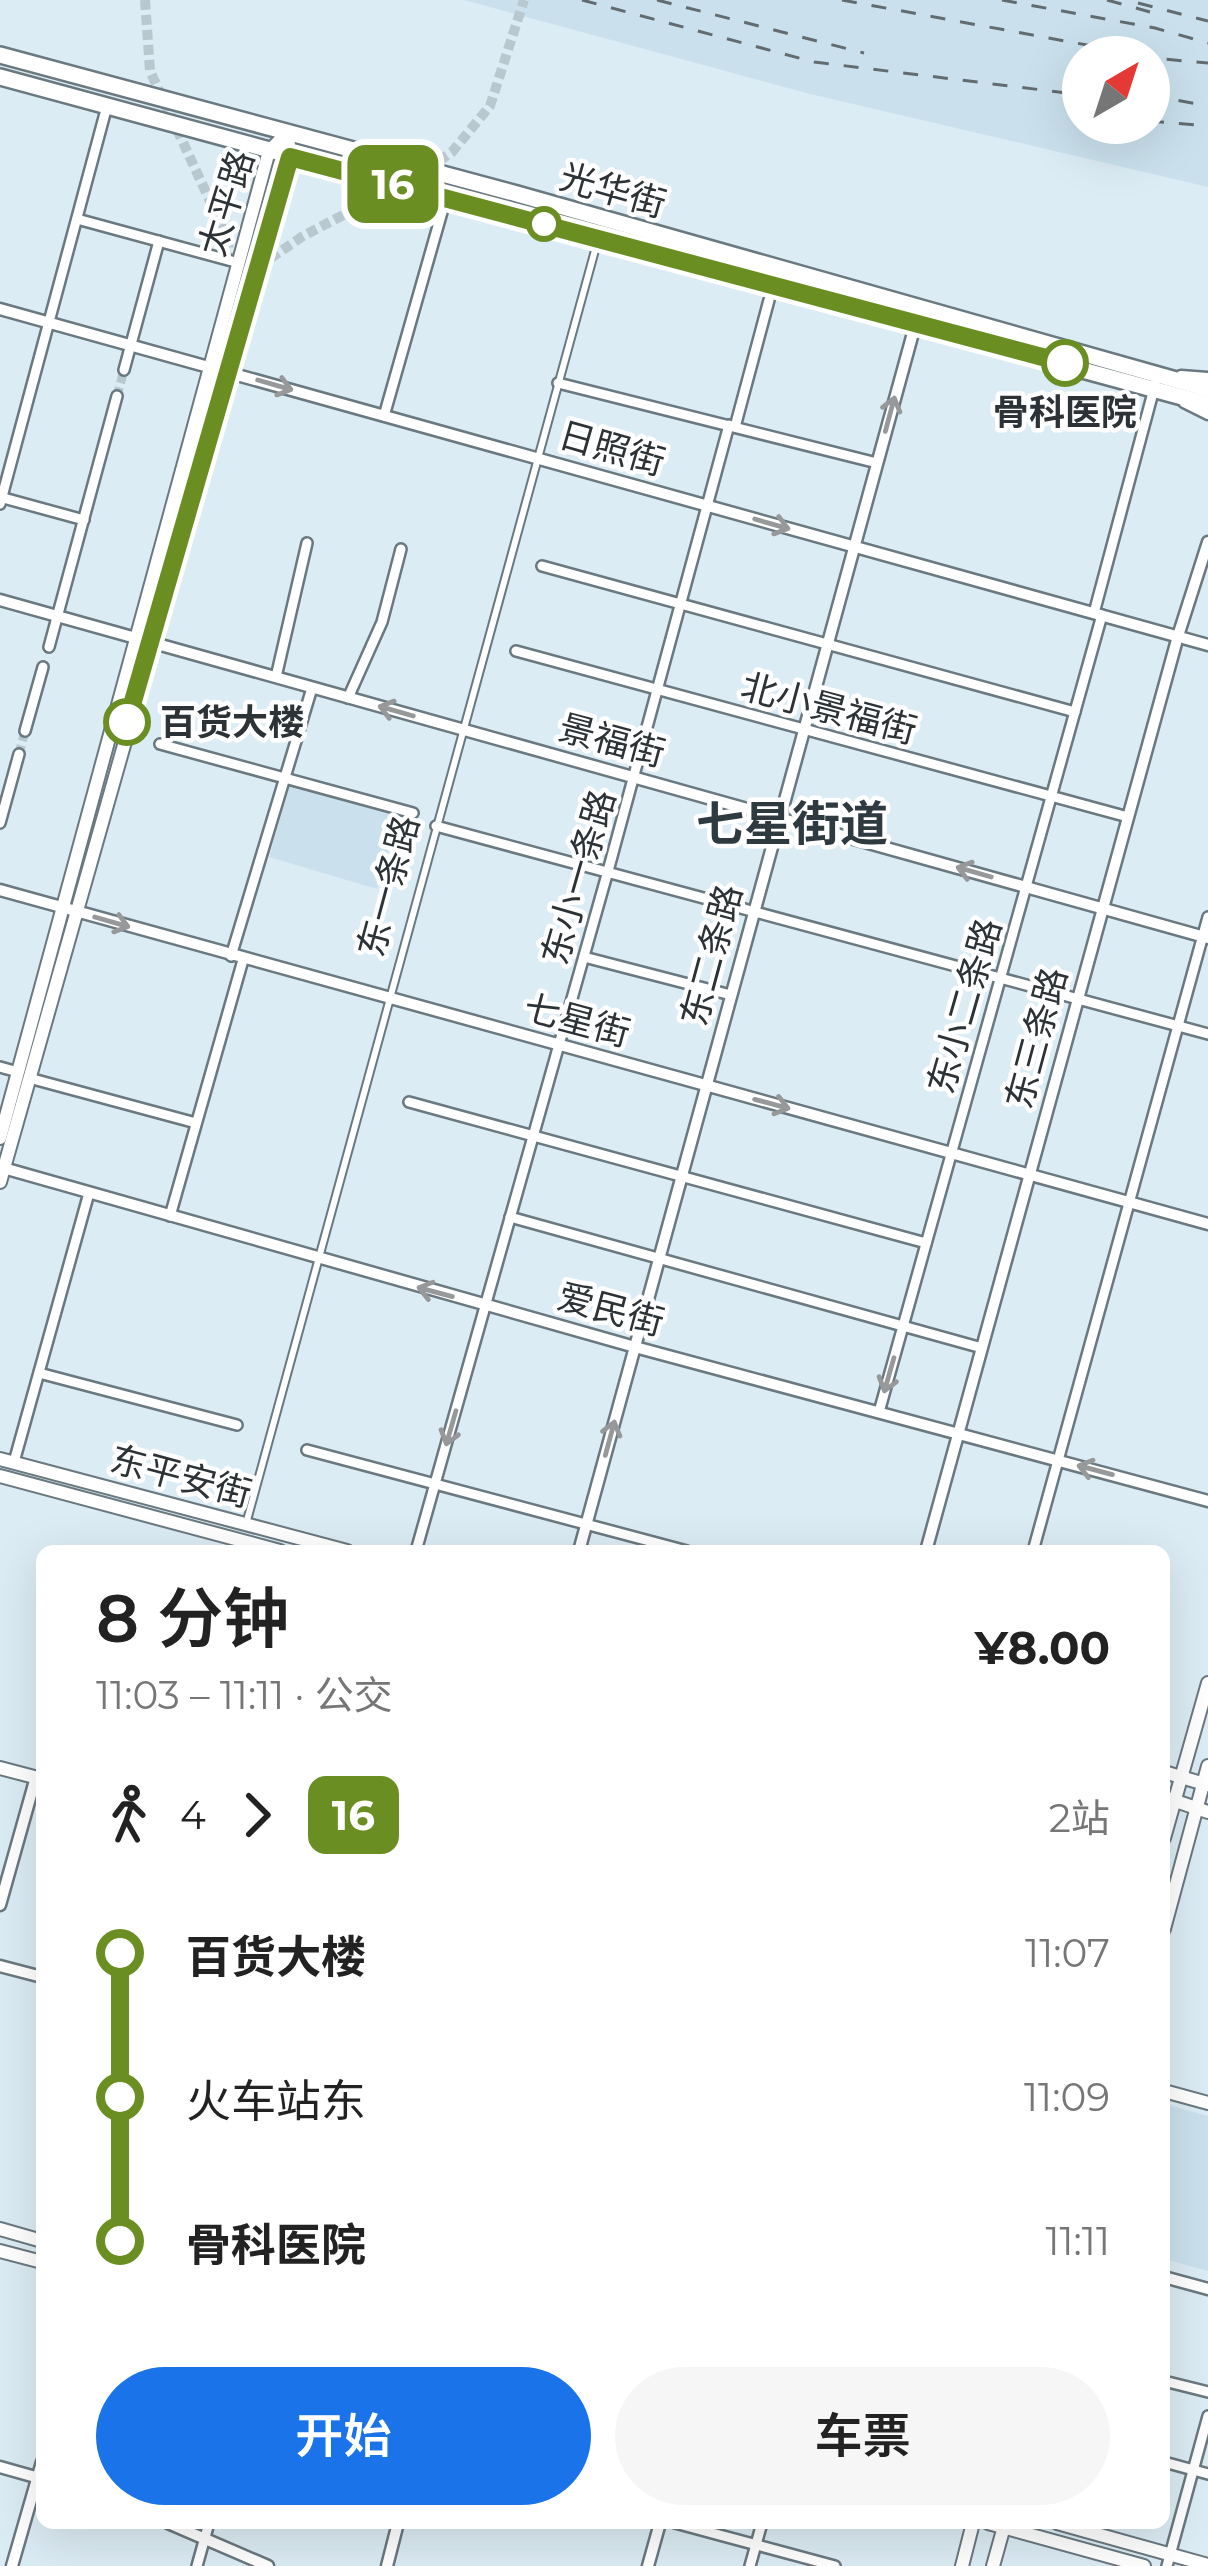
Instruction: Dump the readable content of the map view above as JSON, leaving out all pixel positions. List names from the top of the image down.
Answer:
{
  "streets": {
    "highway": ["光华街"],
    "main road": ["太平路", "东平安街"],
    "street": [
      "日照街",
      "北小景福街",
      "景福街",
      "东小一条路",
      "东一条路",
      "东二条路",
      "东小二条路",
      "七星街",
      "东三条路",
      "爱民街"
    ]
  },
  "crossings": [
    ["光华街", "太平路"],
    ["光华街", "东一条路"],
    ["光华街", "东二条路"],
    ["光华街", "东小二条路"],
    ["太平路", "日照街"],
    ["太平路", "景福街"],
    ["太平路", "七星街"],
    ["太平路", "爱民街"],
    ["日照街", "东小一条路"],
    ["日照街", "东一条路"],
    ["日照街", "东二条路"],
    ["日照街", "东小二条路"],
    ["日照街", "东三条路"],
    ["北小景福街", "东小一条路"],
    ["北小景福街", "东二条路"],
    ["北小景福街", "东小二条路"],
    ["北小景福街", "东三条路"],
    ["景福街", "东小一条路"],
    ["景福街", "东一条路"],
    ["景福街", "东二条路"],
    ["景福街", "东小二条路"],
    ["景福街", "东三条路"],
    ["东小一条路", "七星街"],
    ["东小一条路", "爱民街"],
    ["东一条路", "七星街"],
    ["东一条路", "爱民街"],
    ["东一条路", "东平安街"],
    ["东二条路", "七星街"],
    ["东二条路", "爱民街"],
    ["东小二条路", "七星街"],
    ["东小二条路", "爱民街"],
    ["七星街", "东三条路"],
    ["东三条路", "爱民街"]
  ],
  "districts": ["七星街道"],
  "places": ["骨科医院", "百货大楼"],
  "lines": ["bus line 16"],
  "north": "top right",
  "page": {
    "on_map": "16",
    "heading": ["8 分钟", "11:03 – 11:11 · 公交", "¥8.00"],
    "legs": ["4", "16", "2站"],
    "list": [
      {
        "name": "百货大楼",
        "value": "11:07"
      },
      {
        "name": "火车站东",
        "value": "11:09"
      },
      {
        "name": "骨科医院",
        "value": "11:11"
      }
    ],
    "buttons": ["开始", "车票"]
  }
}
